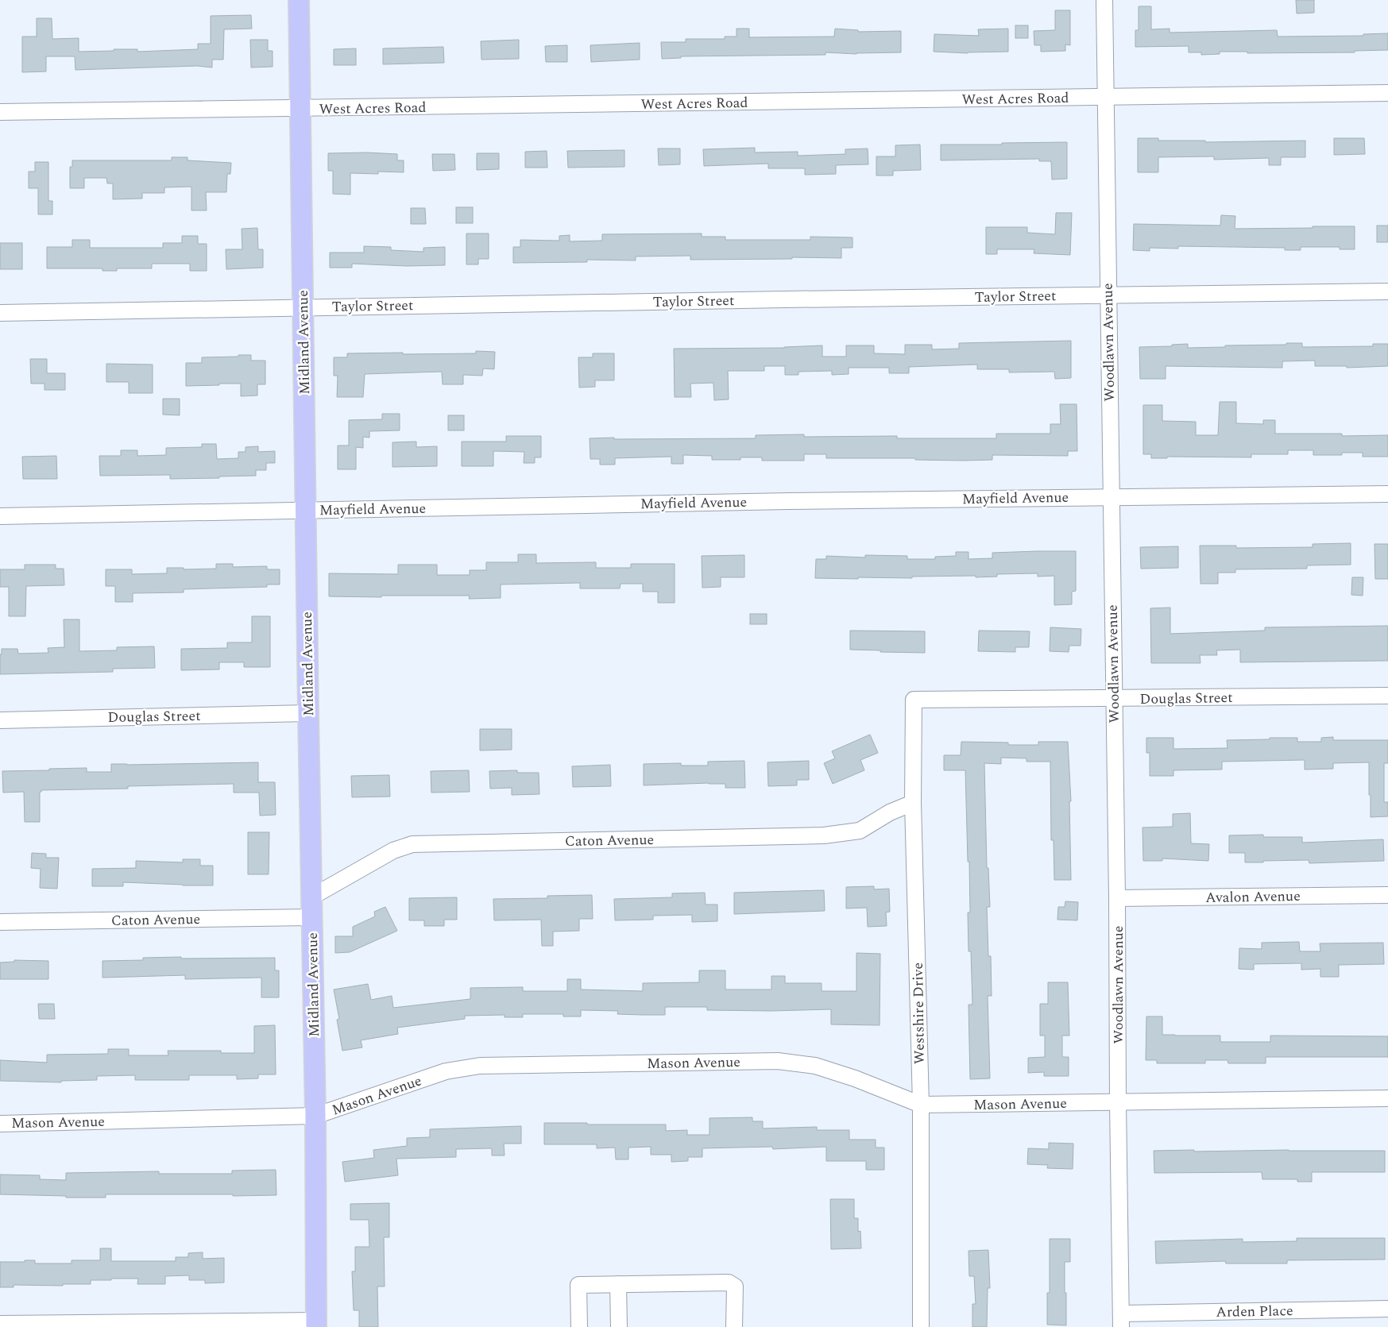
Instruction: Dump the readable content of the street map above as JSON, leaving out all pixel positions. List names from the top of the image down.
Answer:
{
  "streets": {
    "main road": ["Midland Avenue"],
    "street": [
      "West Acres Road",
      "Taylor Street",
      "Woodlawn Avenue",
      "Mayfield Avenue",
      "Douglas Street",
      "Caton Avenue",
      "Avalon Avenue",
      "Westshire Drive",
      "Mason Avenue",
      "Arden Place"
    ]
  },
  "crossings": [
    ["West Acres Road", "Midland Avenue"],
    ["West Acres Road", "Woodlawn Avenue"],
    ["Taylor Street", "Midland Avenue"],
    ["Taylor Street", "Woodlawn Avenue"],
    ["Midland Avenue", "Mayfield Avenue"],
    ["Midland Avenue", "Douglas Street"],
    ["Midland Avenue", "Caton Avenue"],
    ["Midland Avenue", "Mason Avenue"],
    ["Woodlawn Avenue", "Mayfield Avenue"],
    ["Woodlawn Avenue", "Douglas Street"],
    ["Woodlawn Avenue", "Avalon Avenue"],
    ["Woodlawn Avenue", "Mason Avenue"],
    ["Woodlawn Avenue", "Arden Place"],
    ["Douglas Street", "Westshire Drive"],
    ["Caton Avenue", "Westshire Drive"],
    ["Westshire Drive", "Mason Avenue"]
  ]
}
